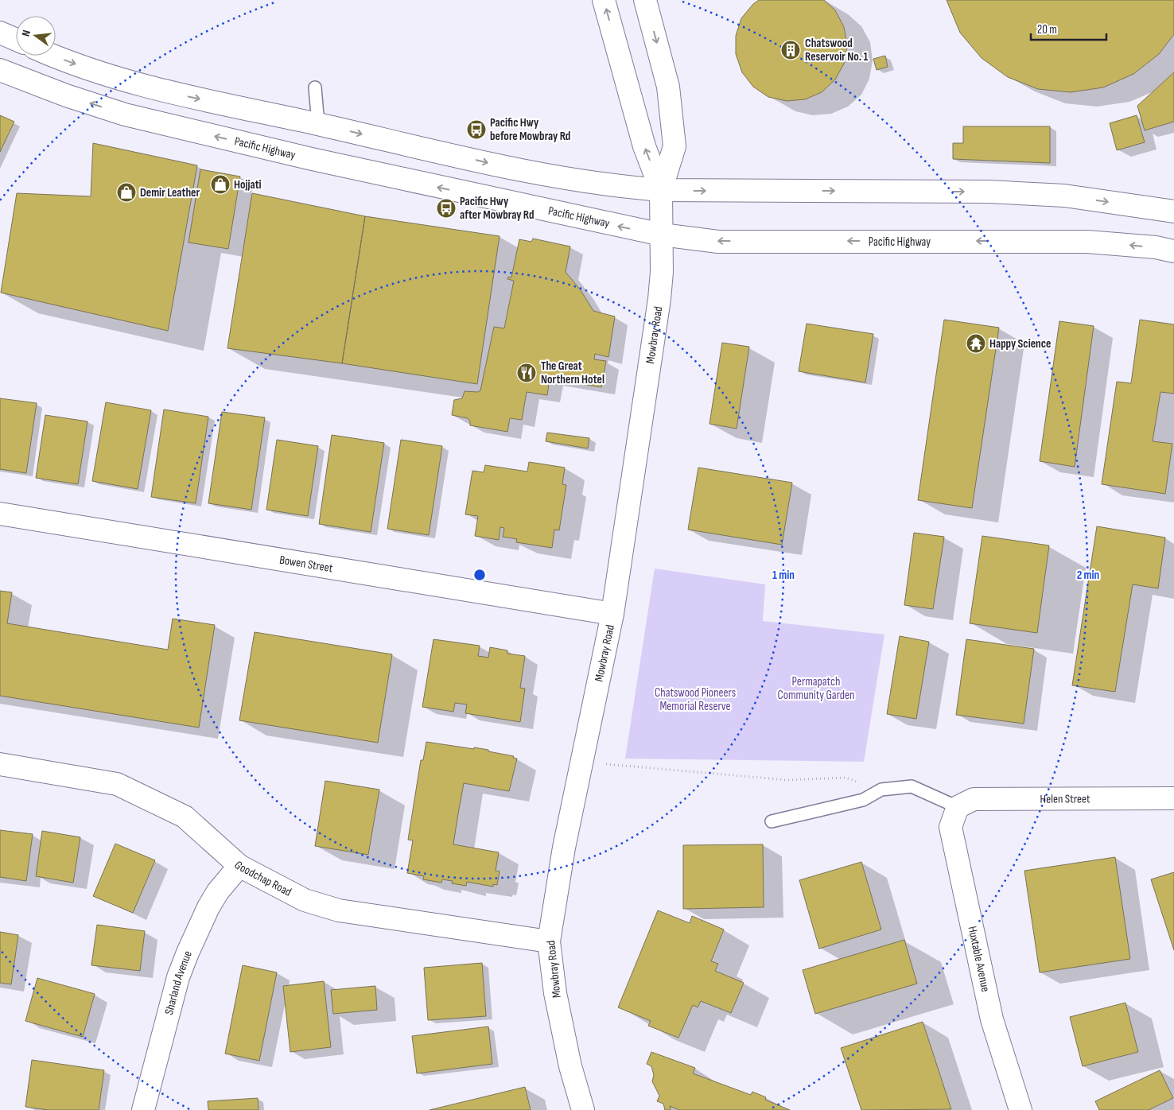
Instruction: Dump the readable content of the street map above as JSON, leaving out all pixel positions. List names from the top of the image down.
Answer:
{
  "streets": {
    "main road": [
      "Pacific Highway",
      "Mowbray Road",
      "Bowen Street",
      "Helen Street",
      "Goodchap Road",
      "Huxtable Avenue",
      "Sharland Avenue"
    ]
  },
  "crossings": [
    ["Pacific Highway", "Mowbray Road"],
    ["Mowbray Road", "Bowen Street"],
    ["Mowbray Road", "Goodchap Road"],
    ["Helen Street", "Huxtable Avenue"],
    ["Goodchap Road", "Sharland Avenue"]
  ],
  "parks": ["Permapatch Community Garden", "Chatswood Pioneers Memorial Reserve"],
  "places": {
    "building": ["Chatswood Reservoir No. 1"],
    "bus stop": ["Pacific Hwy before Mowbray Rd", "Pacific Hwy after Mowbray Rd"],
    "shop": ["Hojjati", "Demir Leather"],
    "temple": ["Happy Science"],
    "restaurant": ["The Great Northern Hotel"]
  },
  "scale_bar": "20 m",
  "north": "left",
  "rings": ["1 min", "2 min"]
}
